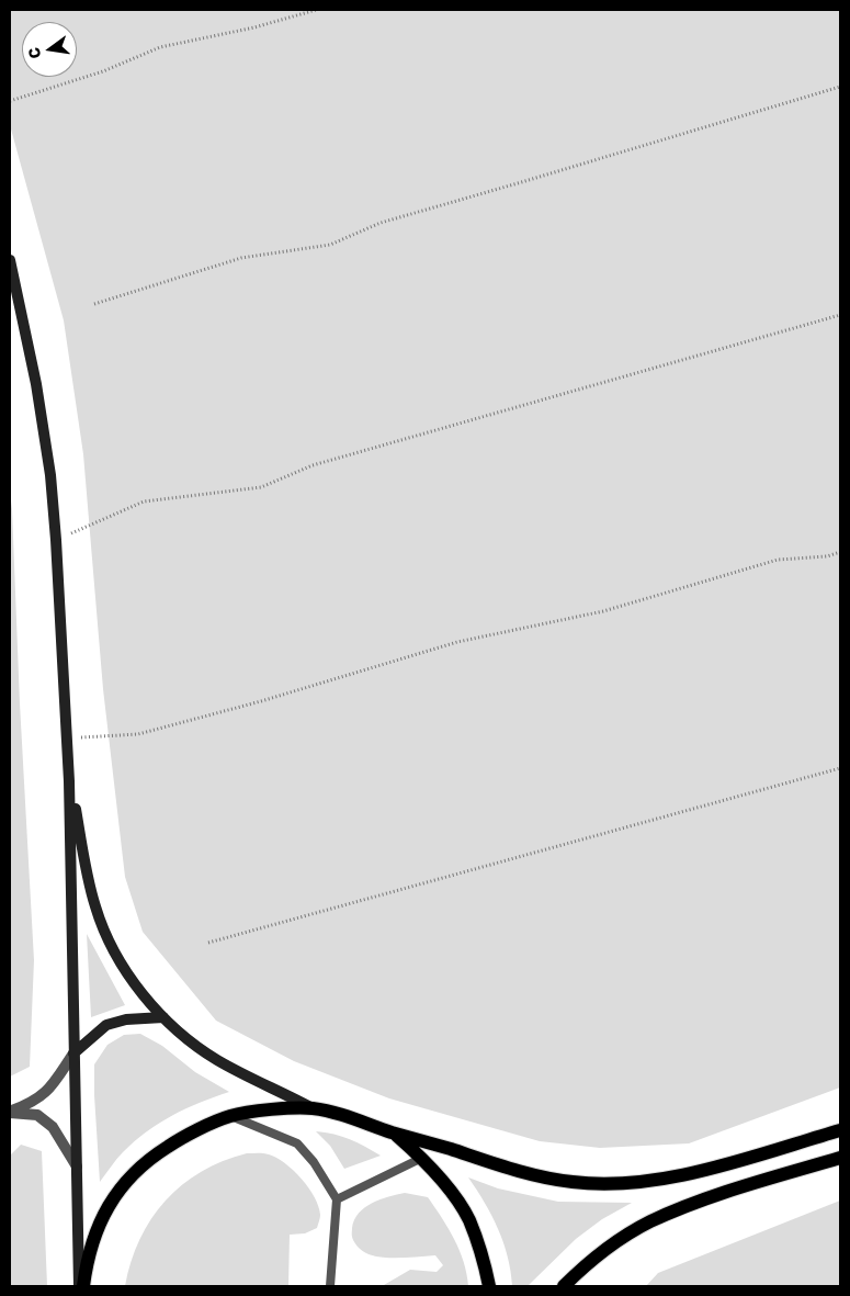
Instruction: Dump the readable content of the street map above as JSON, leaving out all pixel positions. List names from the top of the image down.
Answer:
{
  "north": "left"
}
